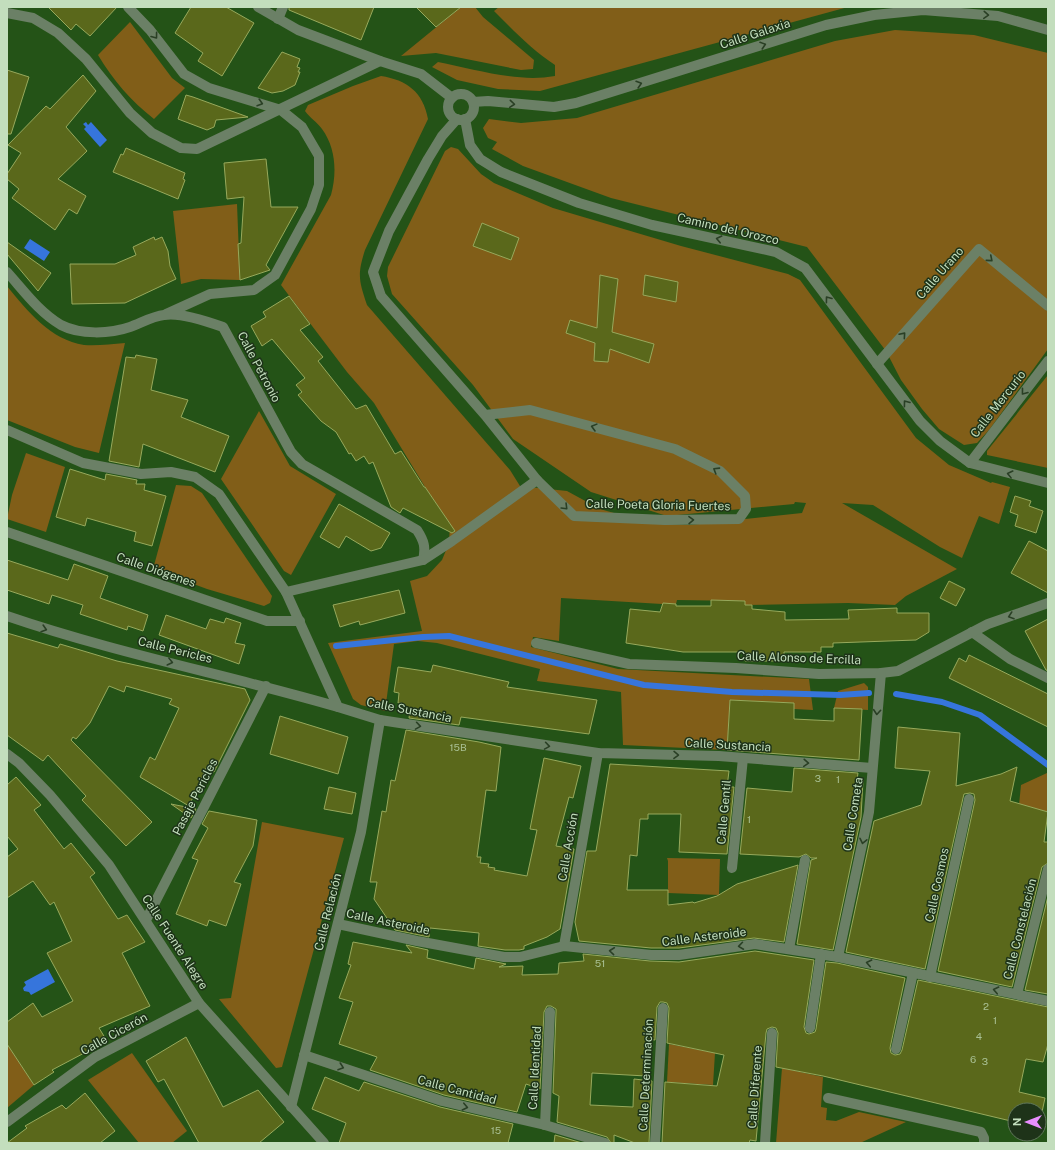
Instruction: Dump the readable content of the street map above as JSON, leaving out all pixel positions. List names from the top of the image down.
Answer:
{
  "streets": {
    "street": [
      "Calle Galaxia",
      "Camino del Orozco",
      "Calle Urano",
      "Calle Petronio",
      "Calle Mercurio",
      "Calle Poeta Gloria Fuertes",
      "Calle Diógenes",
      "Calle Pericles",
      "Calle Alonso de Ercilla",
      "Calle Sustancia",
      "Pasaje Pericles",
      "Calle Gentil",
      "Calle Cometa",
      "Calle Acción",
      "Calle Cosmos",
      "Calle Relación",
      "Calle Asteroide",
      "Calle Constelación",
      "Calle Fuente Alegre",
      "Calle Cicerón",
      "Calle Identidad",
      "Calle Determinación",
      "Calle Diferente",
      "Calle Cantidad"
    ]
  },
  "crossings": [
    ["Calle Galaxia", "Camino del Orozco"],
    ["Calle Galaxia", "Calle Poeta Gloria Fuertes"],
    ["Camino del Orozco", "Calle Urano"],
    ["Camino del Orozco", "Calle Mercurio"],
    ["Camino del Orozco", "Calle Poeta Gloria Fuertes"],
    ["Calle Pericles", "Calle Sustancia"],
    ["Calle Pericles", "Pasaje Pericles"],
    ["Calle Alonso de Ercilla", "Calle Cometa"],
    ["Calle Sustancia", "Calle Gentil"],
    ["Calle Sustancia", "Calle Cometa"],
    ["Calle Sustancia", "Calle Acción"],
    ["Calle Sustancia", "Calle Relación"],
    ["Pasaje Pericles", "Calle Fuente Alegre"],
    ["Calle Cometa", "Calle Asteroide"],
    ["Calle Acción", "Calle Asteroide"],
    ["Calle Cosmos", "Calle Asteroide"],
    ["Calle Relación", "Calle Asteroide"],
    ["Calle Relación", "Calle Fuente Alegre"],
    ["Calle Relación", "Calle Cantidad"],
    ["Calle Asteroide", "Calle Constelación"],
    ["Calle Fuente Alegre", "Calle Cicerón"],
    ["Calle Identidad", "Calle Cantidad"]
  ],
  "one_way": [
    "Calle Galaxia",
    "Camino del Orozco",
    "Calle Mercurio",
    "Calle Pericles",
    "Calle Sustancia",
    "Calle Asteroide",
    "Calle Cantidad"
  ],
  "house_numbers": [
    "15B",
    "3",
    "1",
    "1",
    "51",
    "2",
    "1",
    "4",
    "6",
    "3",
    "15"
  ],
  "north": "left"
}
